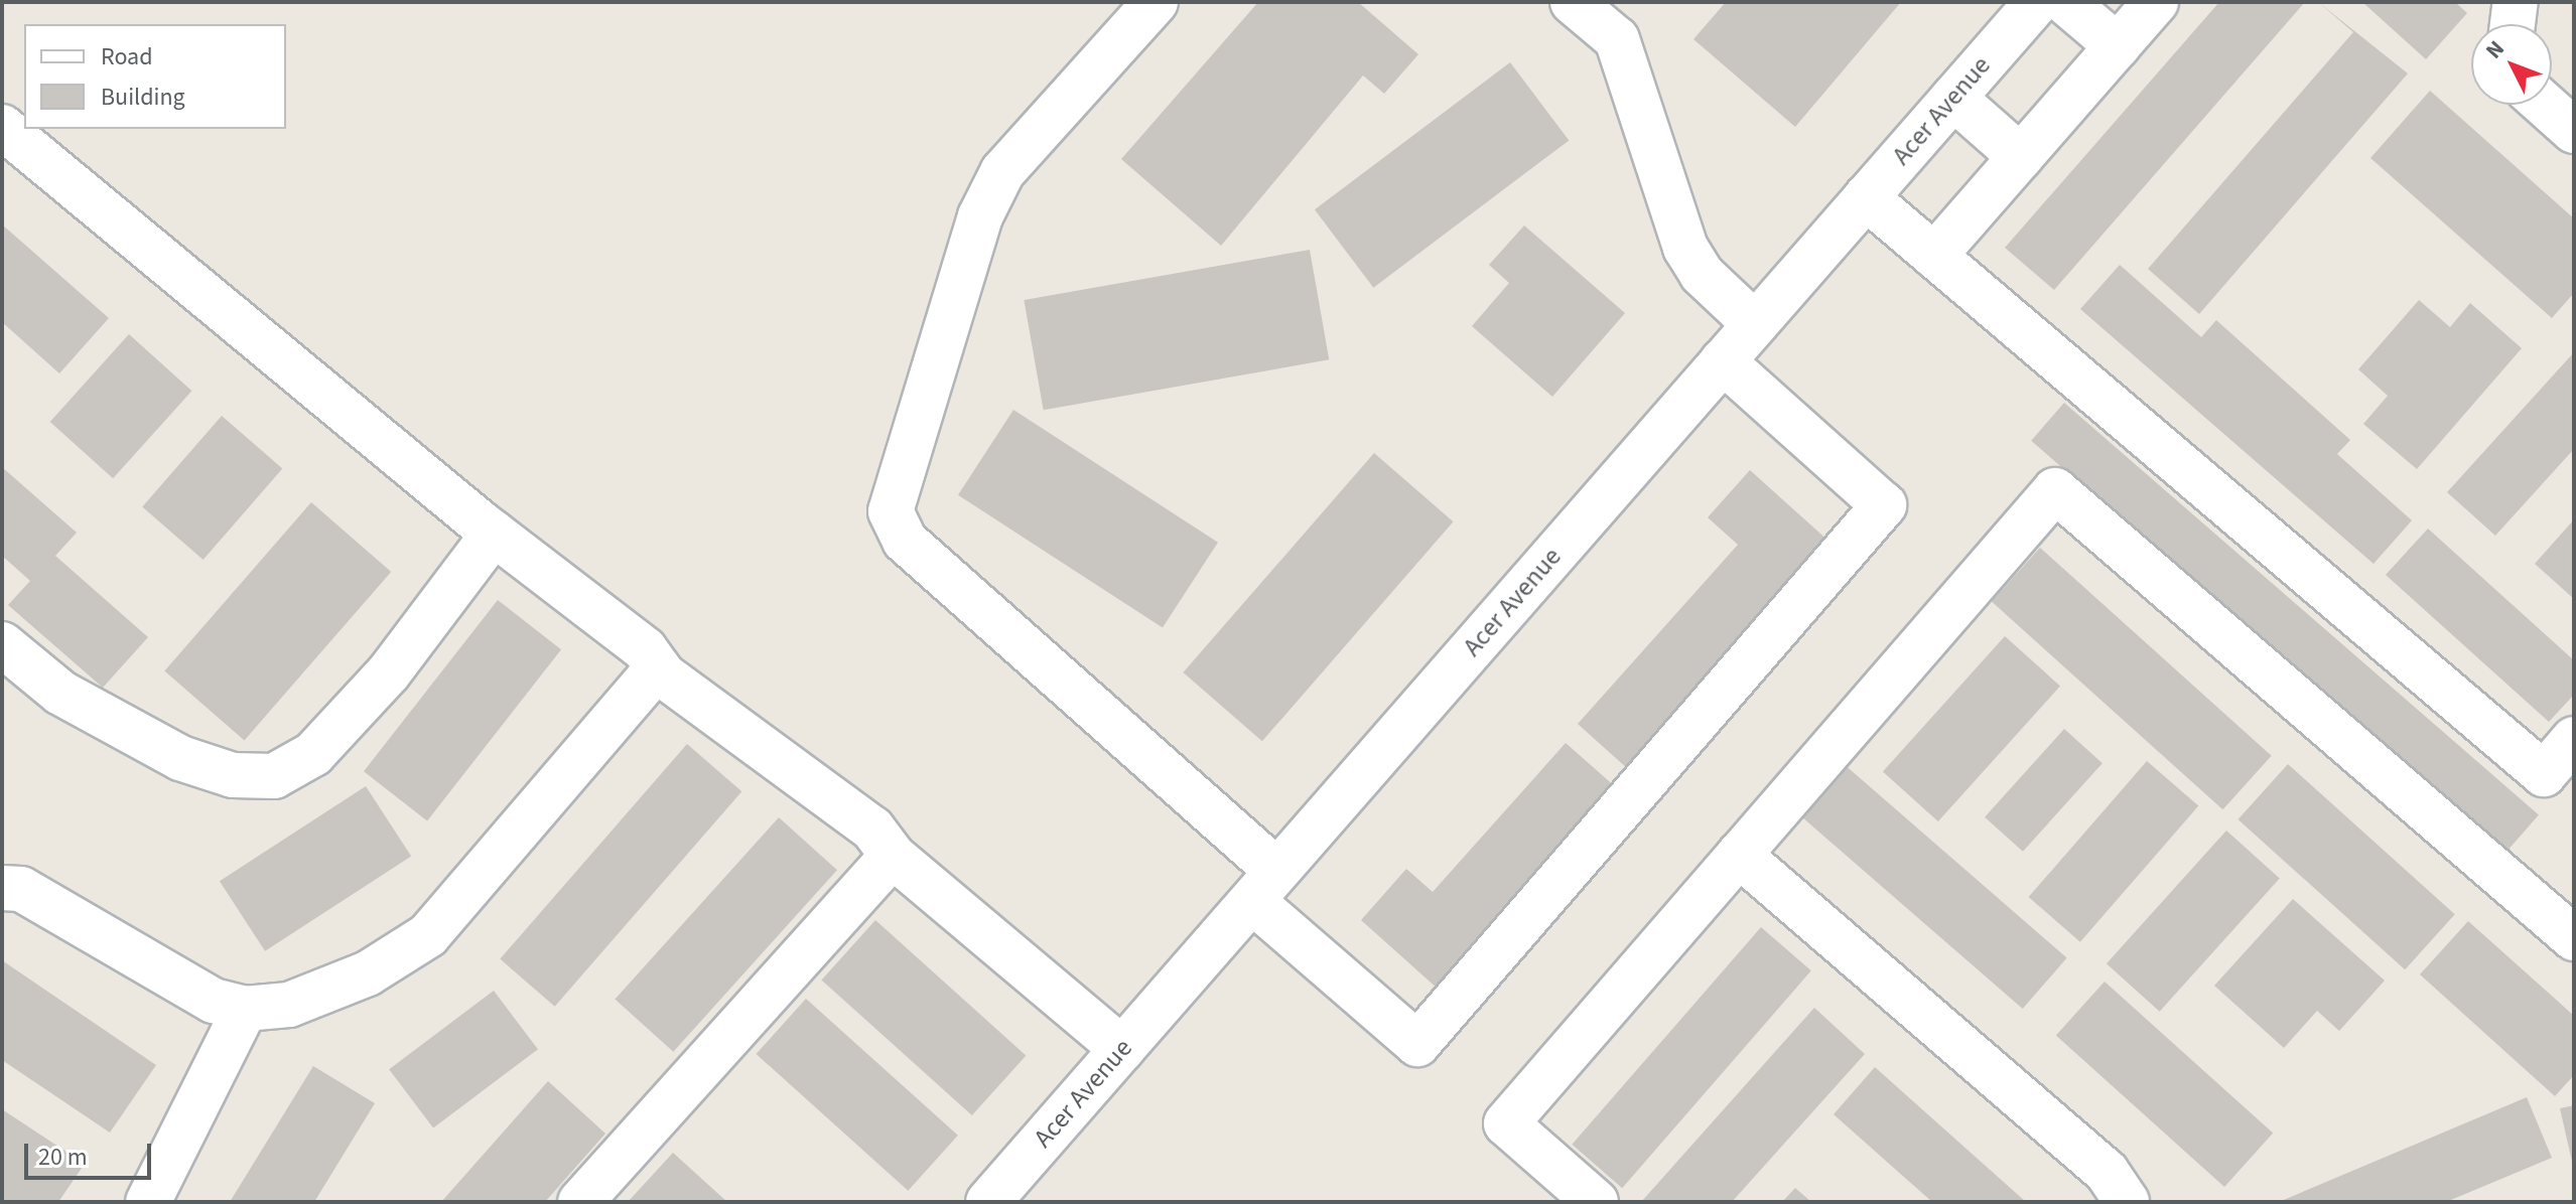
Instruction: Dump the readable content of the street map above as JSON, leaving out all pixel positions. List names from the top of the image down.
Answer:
{
  "streets": {
    "street": ["Acer Avenue"]
  },
  "legend": ["Road", "Building"],
  "scale_bar": "20 m",
  "north": "top left"
}
